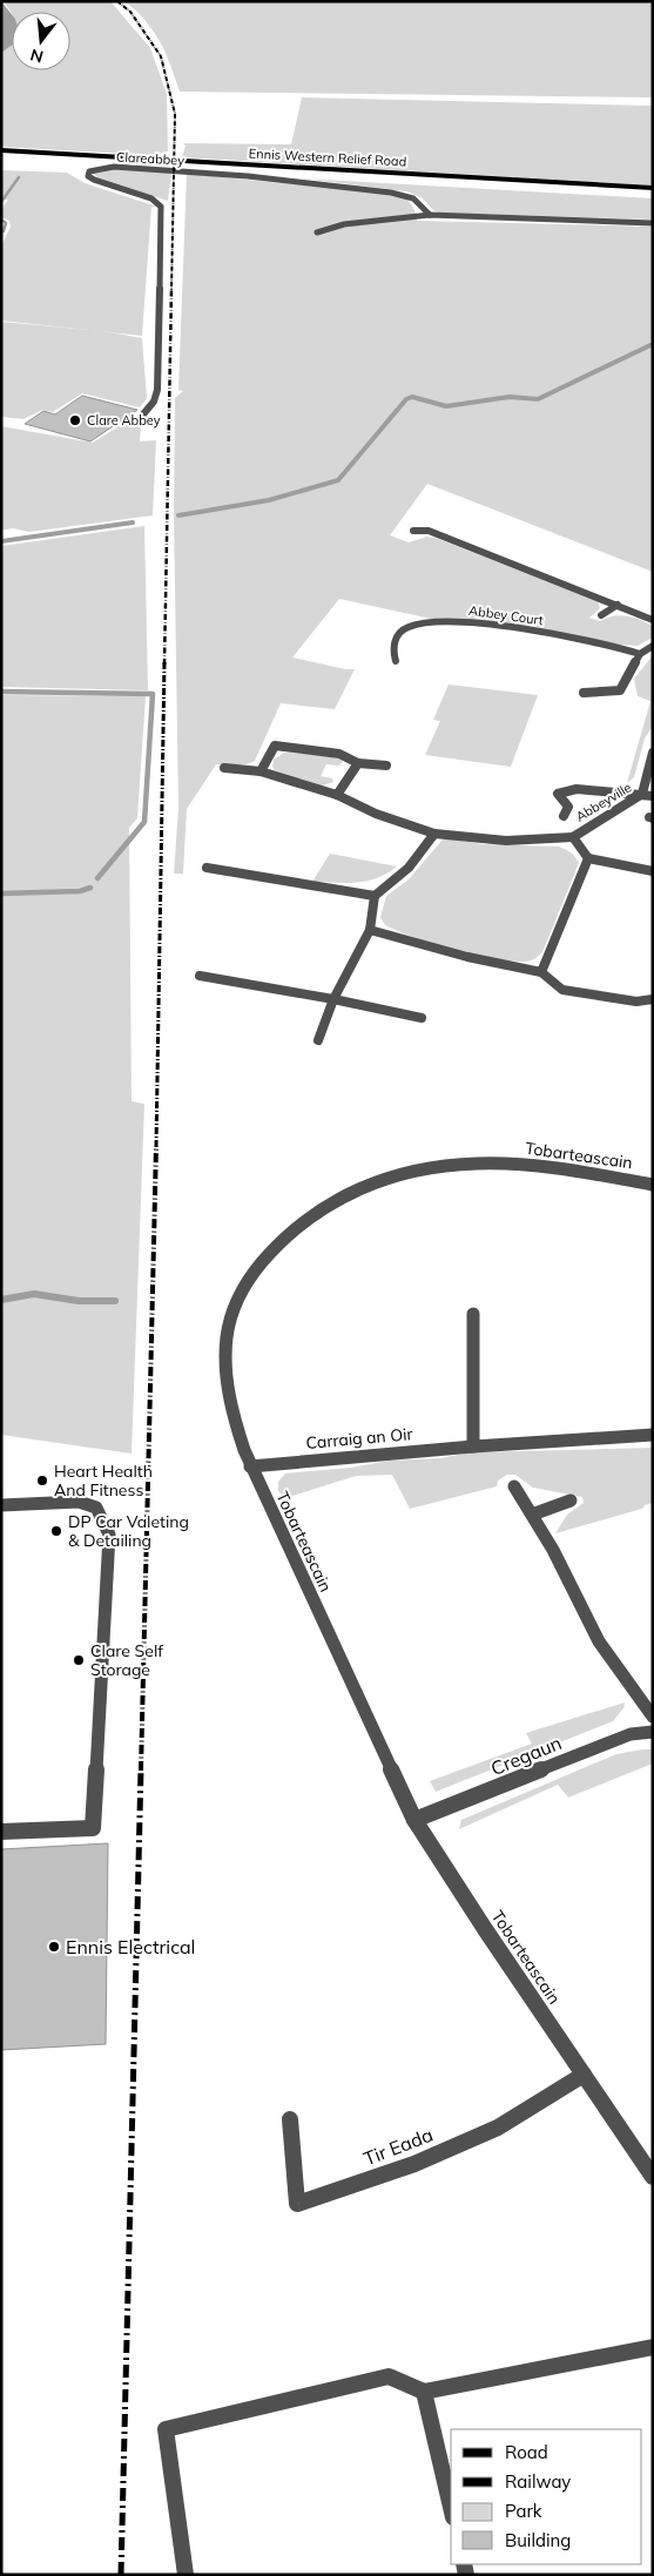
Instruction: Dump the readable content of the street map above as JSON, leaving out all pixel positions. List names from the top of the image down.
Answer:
{
  "streets": {
    "main road": ["Ennis Western Relief Road"],
    "street": [
      "Clareabbey",
      "Abbey Court",
      "Abbeyville",
      "Tobarteascain",
      "Carraig an Oir",
      "Cregaun",
      "Tir Eada"
    ]
  },
  "crossings": [
    ["Ennis Western Relief Road", "Clareabbey"],
    ["Tobarteascain", "Carraig an Oir"],
    ["Tobarteascain", "Cregaun"],
    ["Tobarteascain", "Tir Eada"]
  ],
  "places": [
    "Clare Abbey",
    "Heart Health And Fitness",
    "DP Car Valeting & Detailing",
    "Clare Self Storage",
    "Ennis Electrical"
  ],
  "legend": [
    "Road",
    "Railway",
    "Park",
    "Building"
  ],
  "north": "bottom"
}
